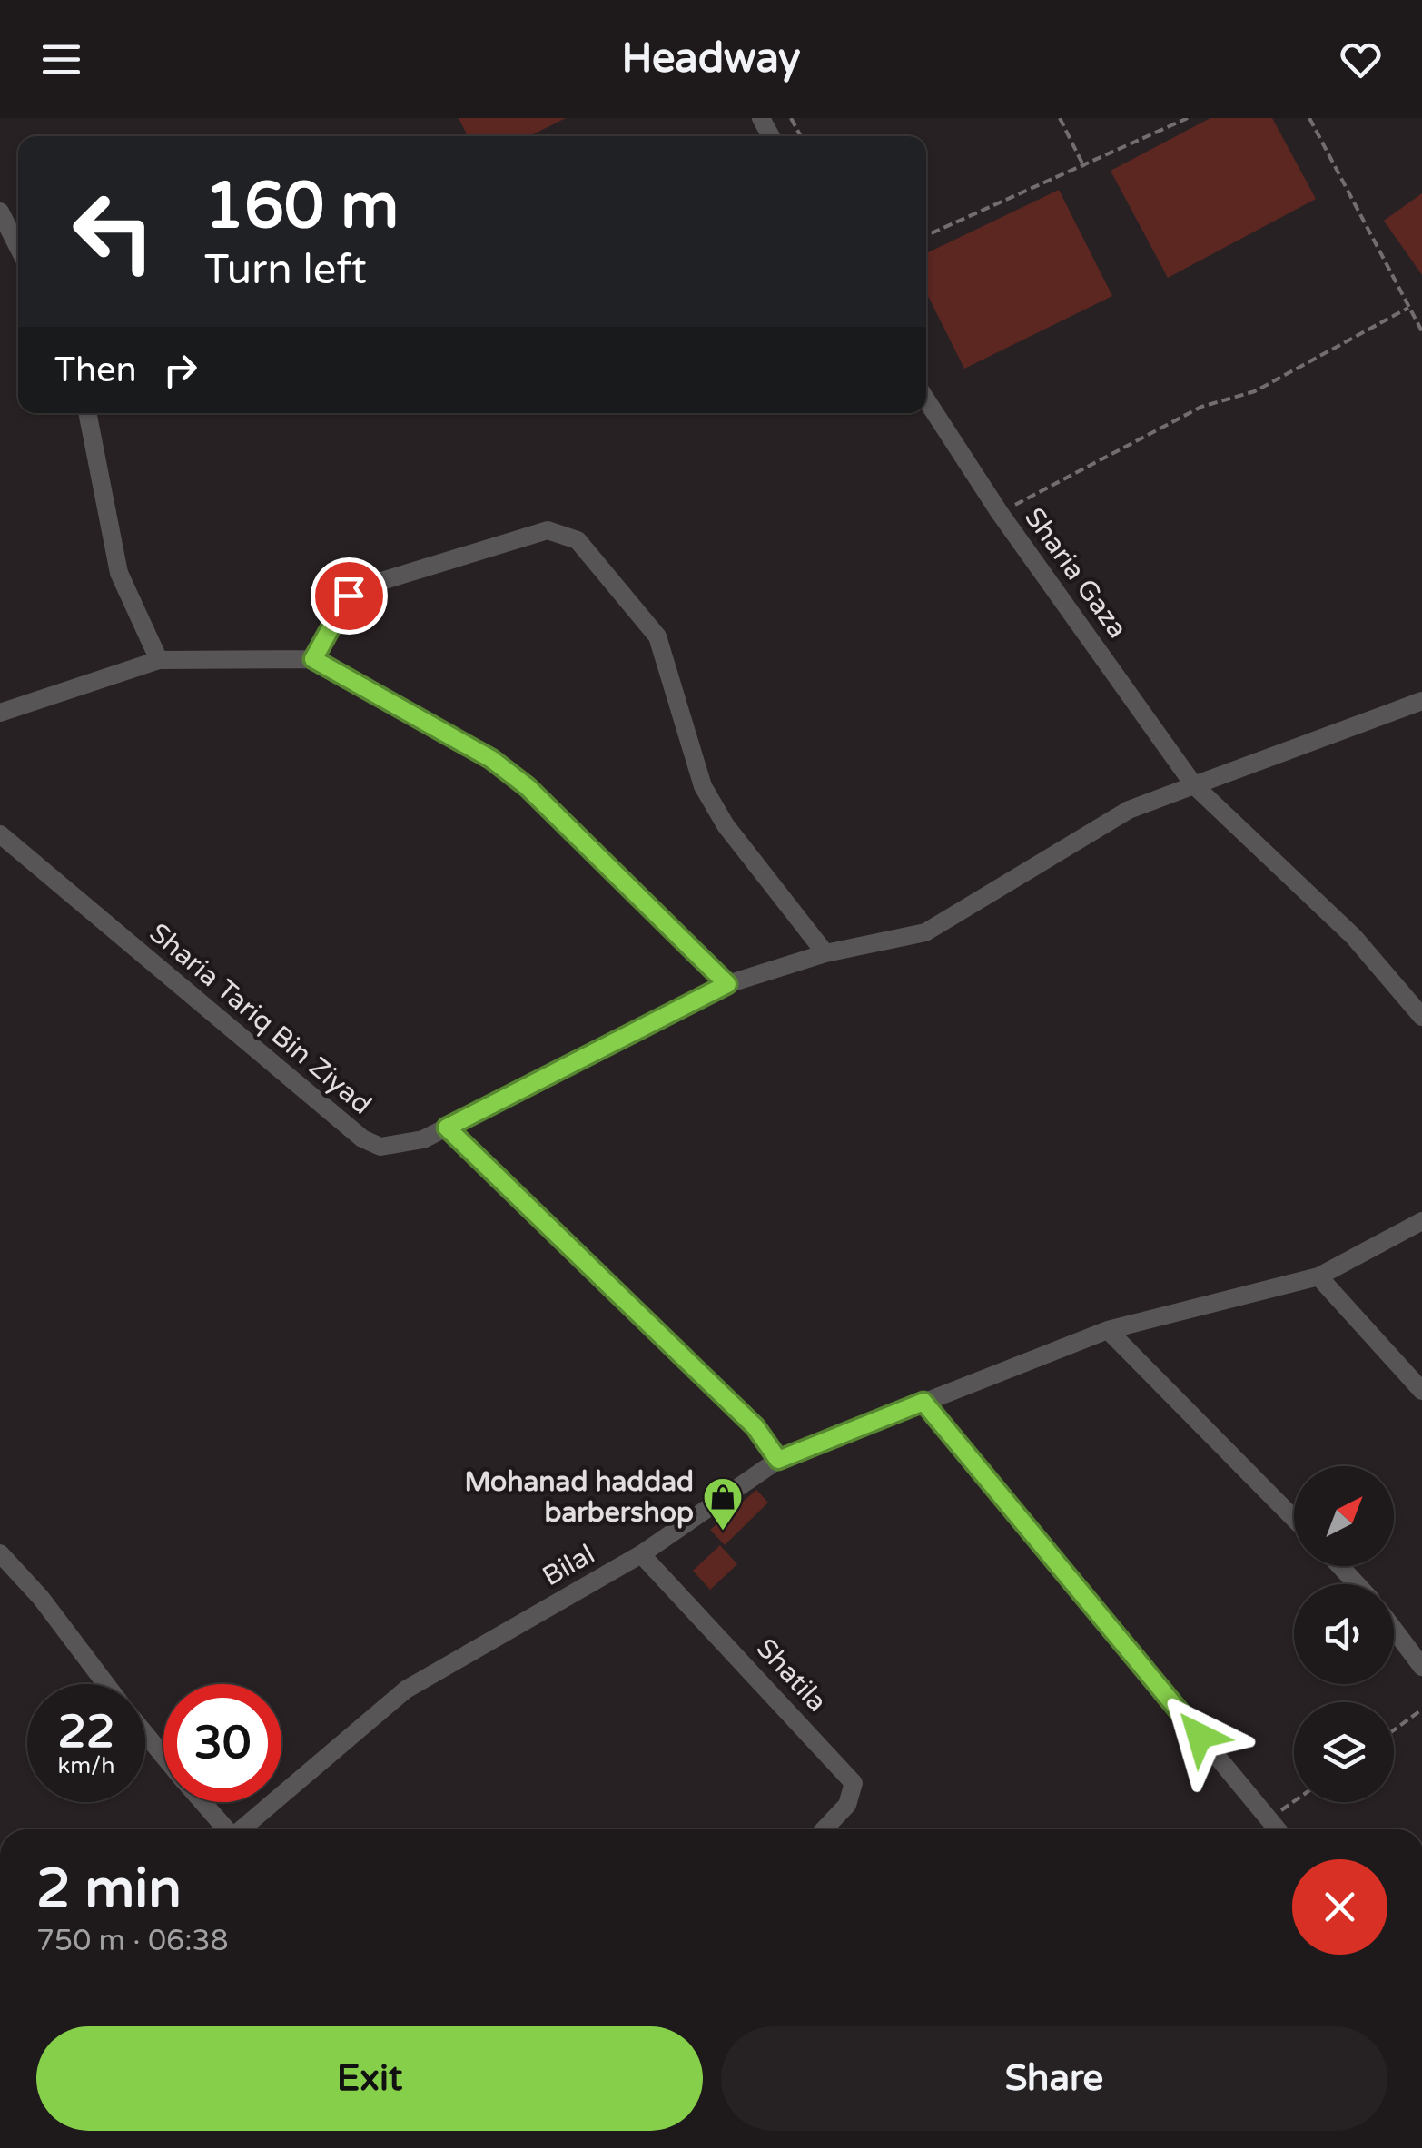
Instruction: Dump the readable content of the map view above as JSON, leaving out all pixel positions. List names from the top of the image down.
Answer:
{
  "streets": {
    "street": [
      "Sharia Gaza",
      "Sharia Tariq Bin Ziyad",
      "Bilal",
      "Shatila"
    ]
  },
  "crossings": [
    ["Sharia Gaza", "Sharia Tariq Bin Ziyad"],
    ["Bilal", "Shatila"]
  ],
  "places": {
    "shop": ["Mohanad haddad barbershop"]
  },
  "north": "top right",
  "page": {
    "header": "Headway",
    "turn": ["160 m", "Turn left"],
    "then": "Then",
    "speed": "22 km/h",
    "limit": "30",
    "heading": ["2 min", "750 m · 06:38"],
    "buttons": ["Exit", "Share"]
  }
}
